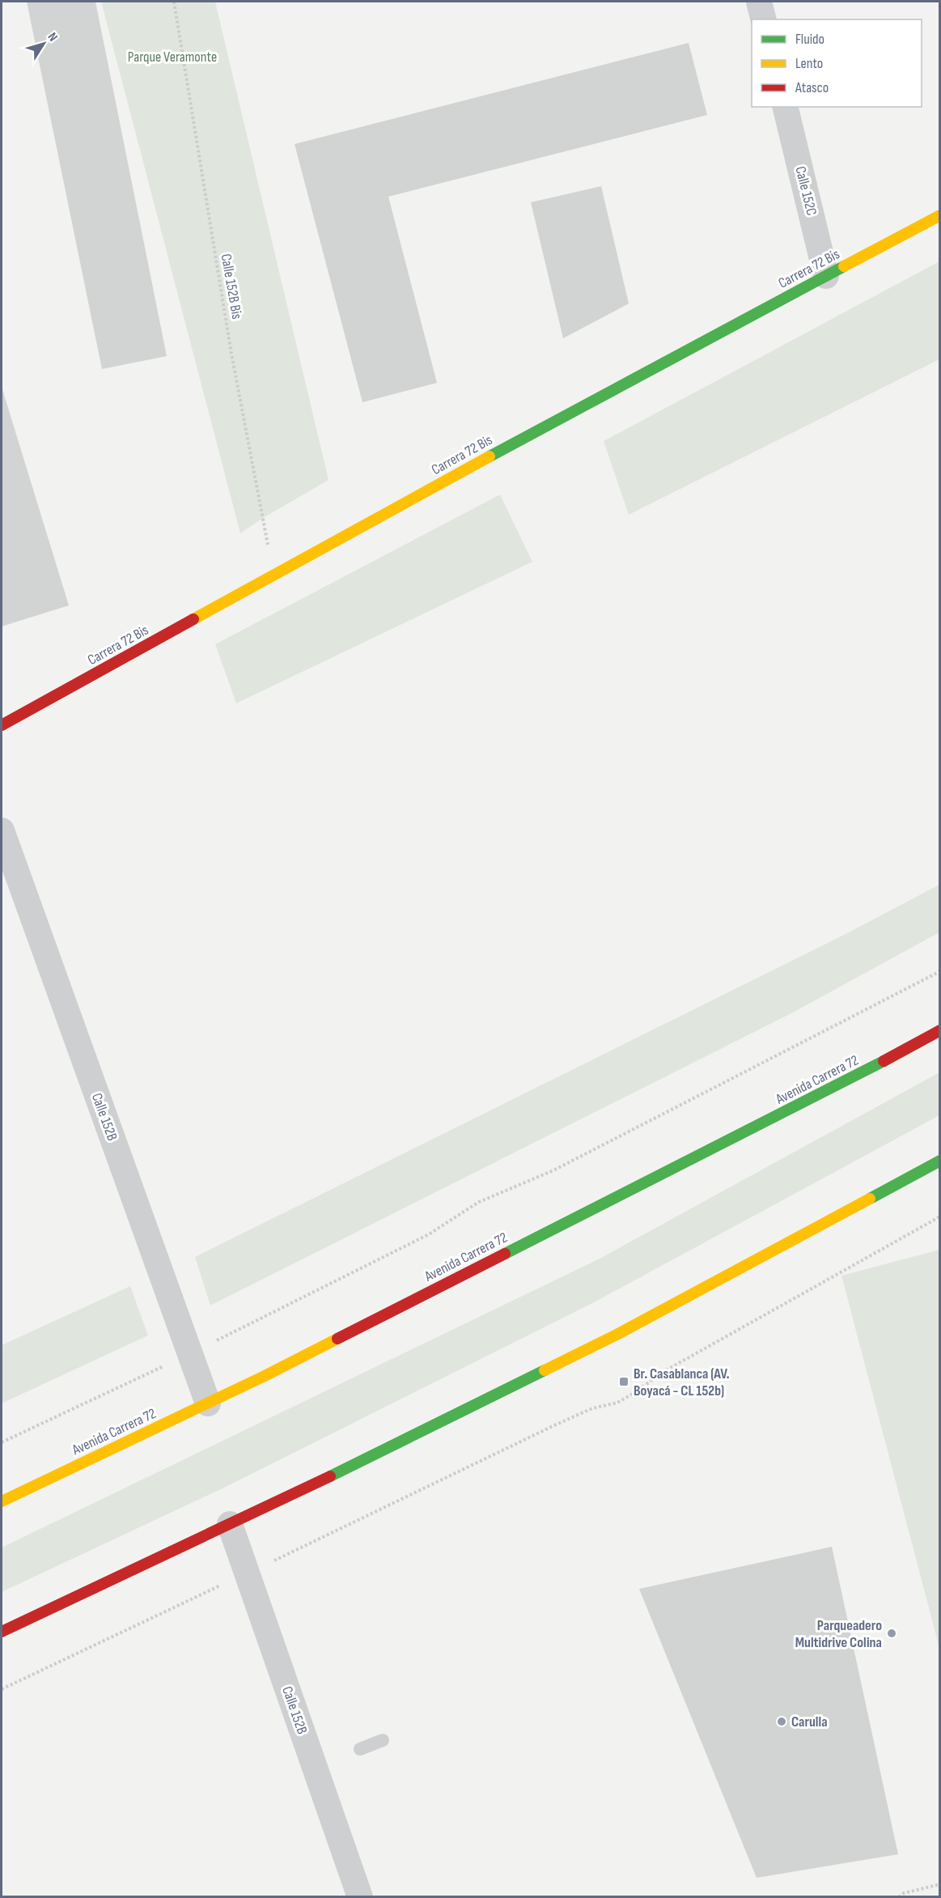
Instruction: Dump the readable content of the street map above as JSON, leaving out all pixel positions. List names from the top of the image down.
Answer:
{
  "streets": {
    "main road": ["Carrera 72 Bis", "Avenida Carrera 72"],
    "street": ["Calle 152C", "Calle 152B"],
    "path": ["Calle 152B Bis"]
  },
  "crossings": [
    ["Calle 152C", "Carrera 72 Bis"],
    ["Carrera 72 Bis", "Calle 152B Bis"],
    ["Avenida Carrera 72", "Calle 152B"]
  ],
  "parks": ["Parque Veramonte"],
  "places": {
    "transit": ["Br. Casablanca (AV. Boyacá - CL 152b)"],
    "other": ["Parqueadero Multidrive Colina", "Carulla"]
  },
  "legend": ["Fluido", "Lento", "Atasco"],
  "north": "top right"
}
